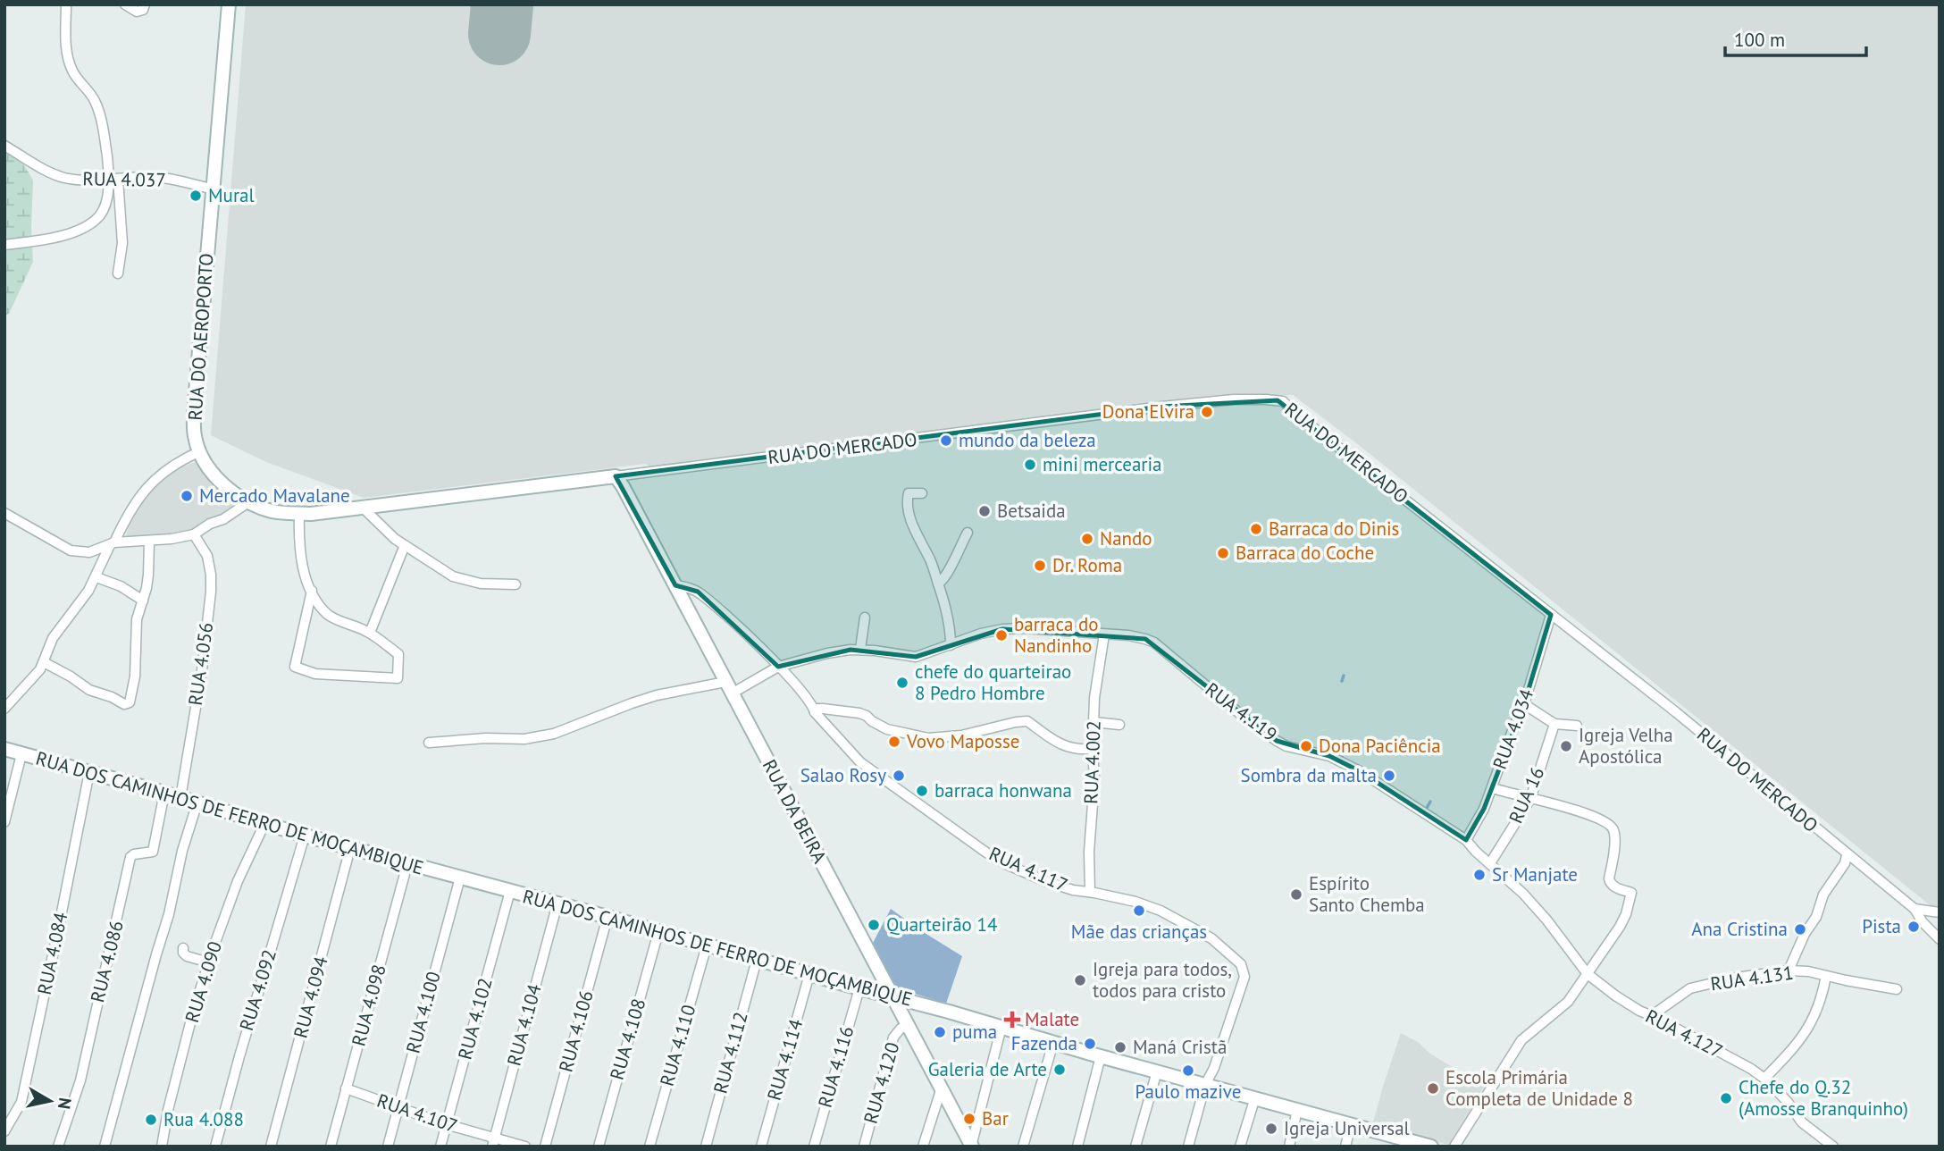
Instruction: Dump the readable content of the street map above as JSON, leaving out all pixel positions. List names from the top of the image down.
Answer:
{
  "streets": {
    "main road": ["RUA DO AEROPORTO", "RUA DA BEIRA", "RUA DOS CAMINHOS DE FERRO DE MOÇAMBIQUE"],
    "street": [
      "RUA 4.037",
      "RUA DO MERCADO",
      "RUA 4.056",
      "RUA 4.119",
      "RUA 4.034",
      "RUA 4.002",
      "RUA 16",
      "RUA 4.117",
      "RUA 4.084",
      "RUA 4.086",
      "RUA 4.131",
      "RUA 4.090",
      "RUA 4.092",
      "RUA 4.094",
      "RUA 4.098",
      "RUA 4.100",
      "RUA 4.102",
      "RUA 4.104",
      "RUA 4.106",
      "RUA 4.127",
      "RUA 4.108",
      "RUA 4.110",
      "RUA 4.112",
      "RUA 4.114",
      "RUA 4.116",
      "RUA 4.120",
      "RUA 4.107"
    ]
  },
  "crossings": [
    ["RUA 4.037", "RUA DO AEROPORTO"],
    ["RUA DO MERCADO", "RUA 4.034"],
    ["RUA DO MERCADO", "RUA DA BEIRA"],
    ["RUA 4.056", "RUA DOS CAMINHOS DE FERRO DE MOÇAMBIQUE"],
    ["RUA 4.119", "RUA 4.034"],
    ["RUA 4.119", "RUA 4.002"],
    ["RUA 4.119", "RUA 16"],
    ["RUA 4.119", "RUA DA BEIRA"],
    ["RUA 4.119", "RUA 4.117"],
    ["RUA 4.119", "RUA 4.127"],
    ["RUA 4.002", "RUA 4.117"],
    ["RUA DA BEIRA", "RUA DOS CAMINHOS DE FERRO DE MOÇAMBIQUE"],
    ["RUA DA BEIRA", "RUA 4.117"],
    ["RUA DA BEIRA", "RUA 4.120"],
    ["RUA DOS CAMINHOS DE FERRO DE MOÇAMBIQUE", "RUA 4.117"],
    ["RUA DOS CAMINHOS DE FERRO DE MOÇAMBIQUE", "RUA 4.084"],
    ["RUA DOS CAMINHOS DE FERRO DE MOÇAMBIQUE", "RUA 4.086"],
    ["RUA DOS CAMINHOS DE FERRO DE MOÇAMBIQUE", "RUA 4.090"],
    ["RUA DOS CAMINHOS DE FERRO DE MOÇAMBIQUE", "RUA 4.092"],
    ["RUA DOS CAMINHOS DE FERRO DE MOÇAMBIQUE", "RUA 4.094"],
    ["RUA DOS CAMINHOS DE FERRO DE MOÇAMBIQUE", "RUA 4.098"],
    ["RUA DOS CAMINHOS DE FERRO DE MOÇAMBIQUE", "RUA 4.100"],
    ["RUA DOS CAMINHOS DE FERRO DE MOÇAMBIQUE", "RUA 4.102"],
    ["RUA DOS CAMINHOS DE FERRO DE MOÇAMBIQUE", "RUA 4.104"],
    ["RUA DOS CAMINHOS DE FERRO DE MOÇAMBIQUE", "RUA 4.106"],
    ["RUA DOS CAMINHOS DE FERRO DE MOÇAMBIQUE", "RUA 4.108"],
    ["RUA DOS CAMINHOS DE FERRO DE MOÇAMBIQUE", "RUA 4.110"],
    ["RUA DOS CAMINHOS DE FERRO DE MOÇAMBIQUE", "RUA 4.112"],
    ["RUA DOS CAMINHOS DE FERRO DE MOÇAMBIQUE", "RUA 4.114"],
    ["RUA DOS CAMINHOS DE FERRO DE MOÇAMBIQUE", "RUA 4.116"],
    ["RUA 4.131", "RUA 4.127"],
    ["RUA 4.098", "RUA 4.107"],
    ["RUA 4.100", "RUA 4.107"],
    ["RUA 4.102", "RUA 4.107"],
    ["RUA 4.104", "RUA 4.107"]
  ],
  "places": {
    "other": [
      "Mural",
      "Dona Elvira",
      "mundo da beleza",
      "mini mercearia",
      "Mercado Mavalane",
      "Betsaida",
      "Barraca do Dinis",
      "Nando",
      "Barraca do Coche",
      "Dr. Roma",
      "barraca do Nandinho",
      "chefe do quarteirao 8 Pedro Hombre",
      "Vovo Maposse",
      "Dona Paciência",
      "Igreja Velha Apostólica",
      "Salao Rosy",
      "Sombra da malta",
      "barraca honwana",
      "Sr Manjate",
      "Espírito Santo Chemba",
      "Mãe das crianças",
      "Quarteirão 14",
      "Pista",
      "Ana Cristina",
      "Igreja para todos, todos para cristo",
      "puma",
      "Fazenda",
      "Maná Cristã",
      "Galeria de Arte",
      "Paulo mazive",
      "Escola Primária Completa de Unidade 8",
      "Chefe do Q.32 (Amosse Branquinho)",
      "Bar",
      "Rua 4.088",
      "Igreja Universal"
    ],
    "health": ["Malate"]
  },
  "scale_bar": "100 m",
  "north": "right"
}
